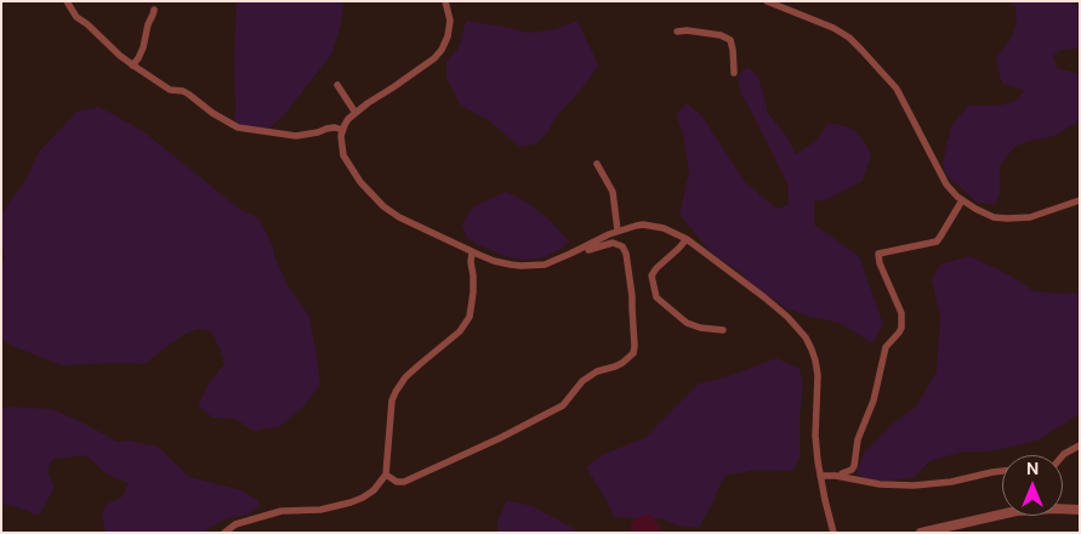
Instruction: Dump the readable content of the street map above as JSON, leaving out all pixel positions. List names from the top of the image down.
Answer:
{
  "north": "top"
}
